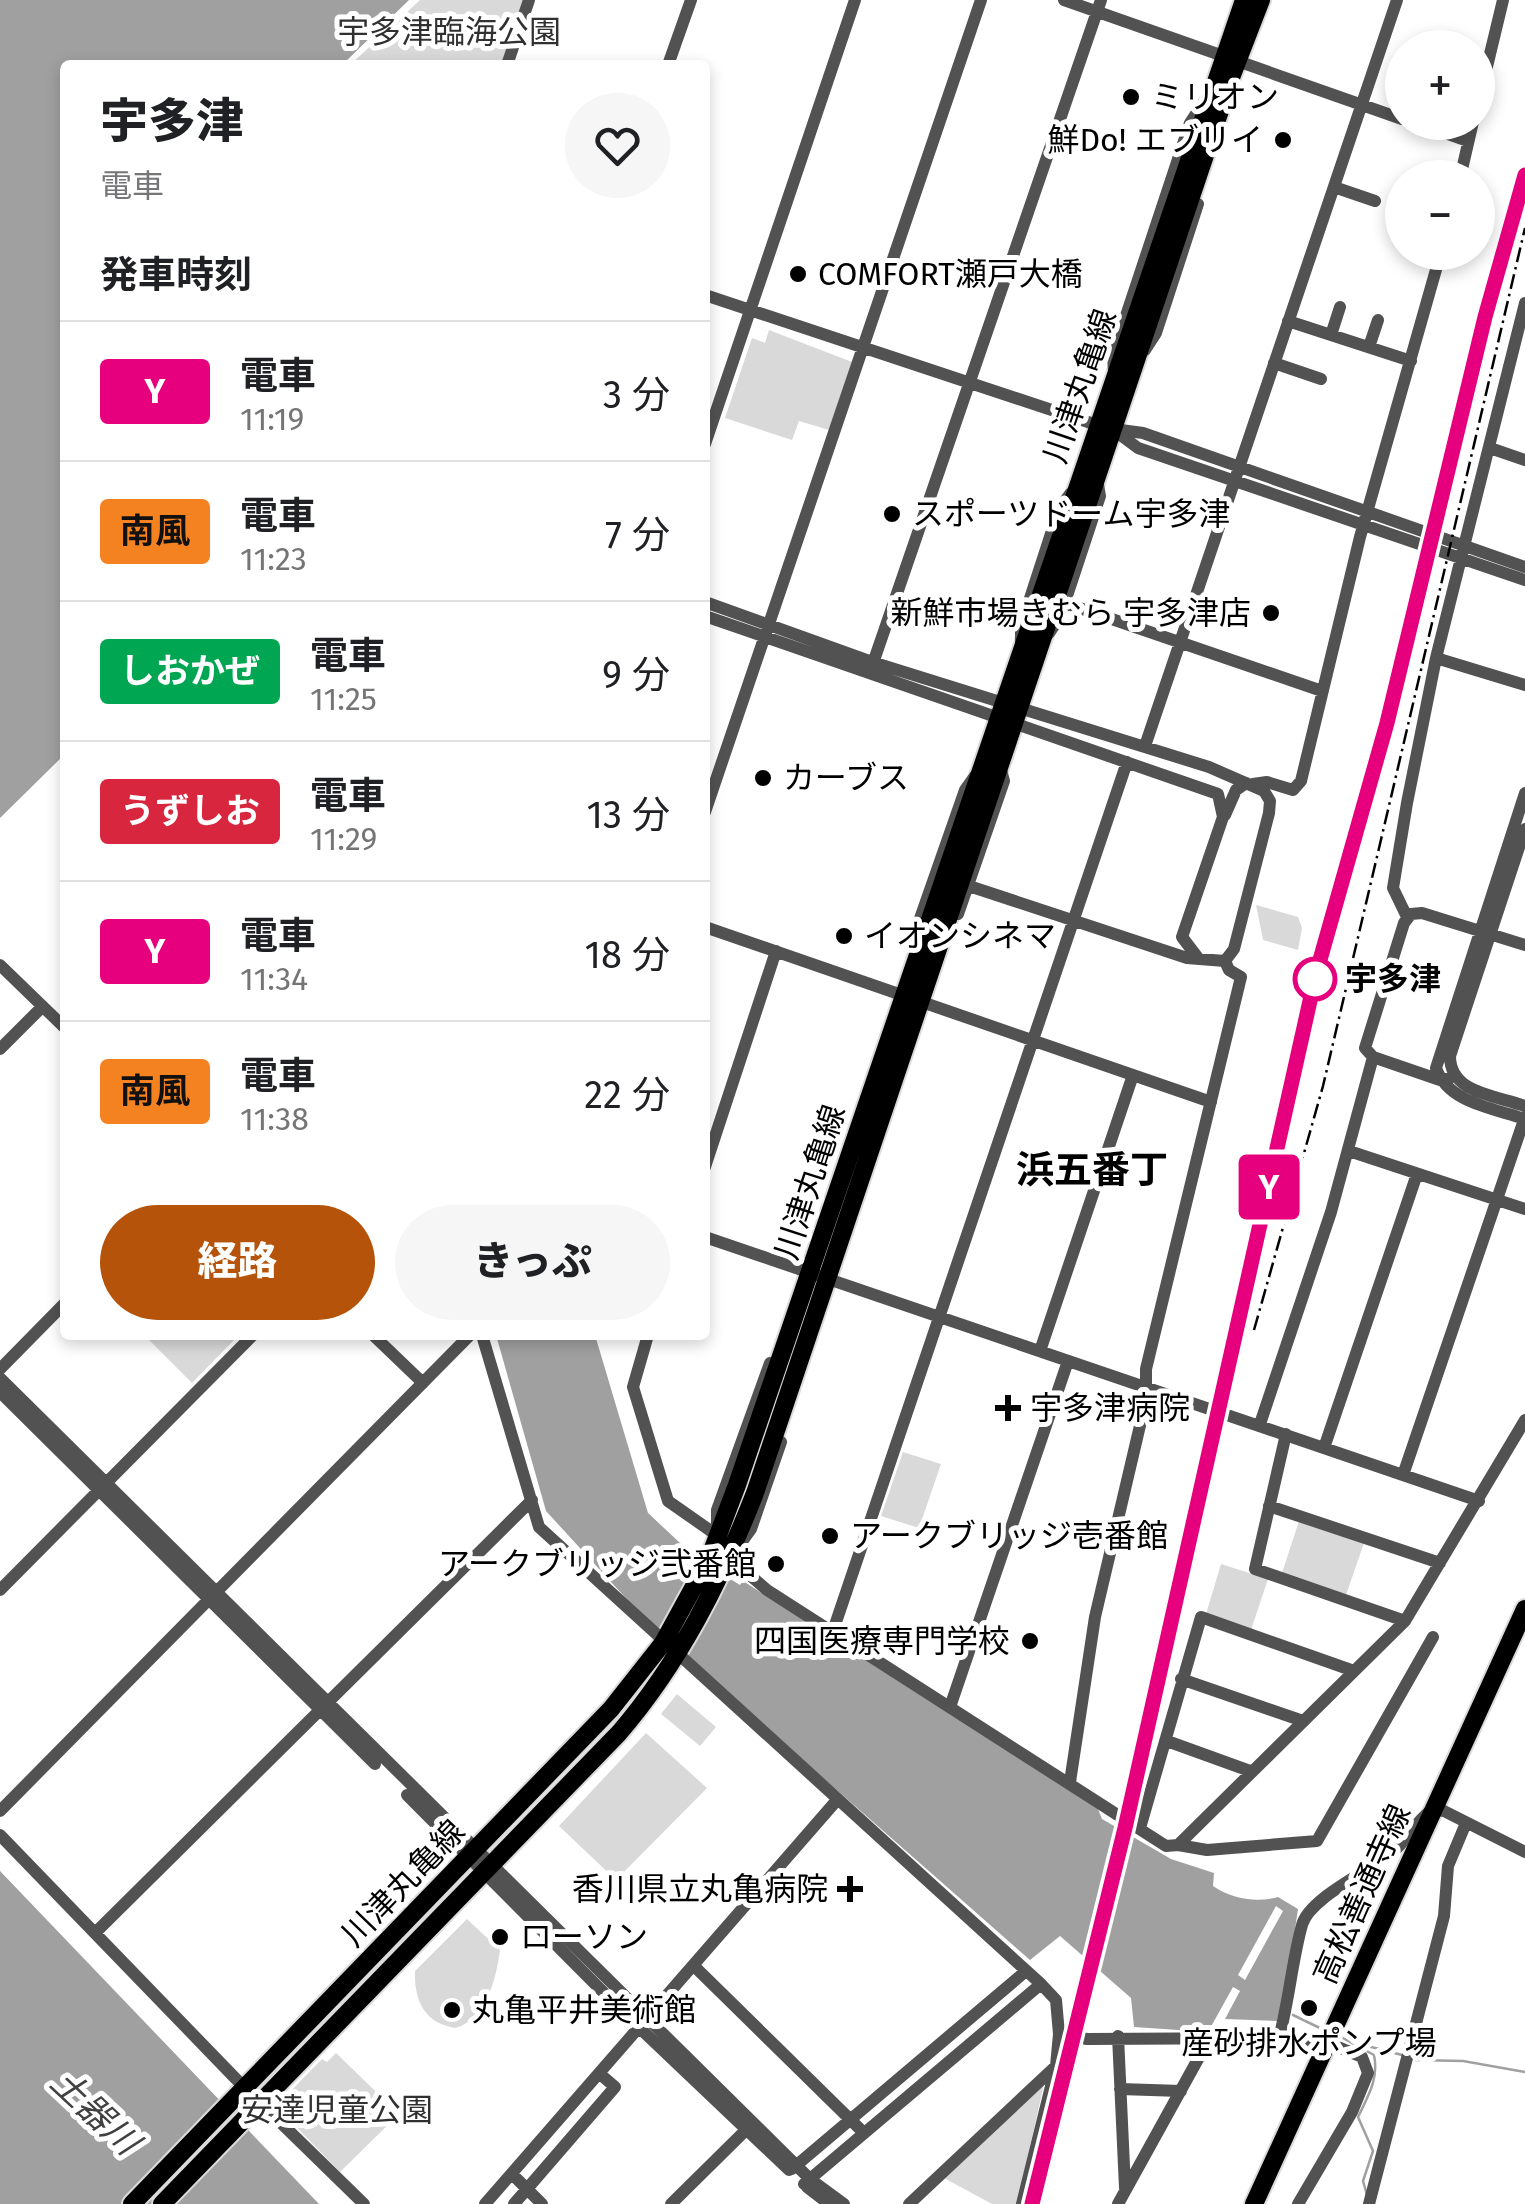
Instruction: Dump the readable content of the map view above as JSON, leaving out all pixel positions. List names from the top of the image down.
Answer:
{
  "streets": {
    "main road": ["川津丸亀線", "高松善通寺線"]
  },
  "districts": ["浜五番丁"],
  "water": ["土器川"],
  "parks": ["宇多津臨海公園", "安達児童公園"],
  "places": {
    "other": [
      "ミリオン",
      "鮮Do! エブリイ",
      "COMFORT瀬戸大橋",
      "スポーツドーム宇多津",
      "新鮮市場きむら 宇多津店",
      "カーブス",
      "イオンシネマ",
      "宇多津",
      "アークブリッジ壱番館",
      "アークブリッジ弐番館",
      "四国医療専門学校",
      "ローソン",
      "産砂排水ポンプ場",
      "丸亀平井美術館"
    ],
    "health": ["宇多津病院", "香川県立丸亀病院"]
  },
  "page": {
    "on_map": "Y",
    "map_buttons": ["+", "−"],
    "heading": [
      ["宇多津", "電車"],
      "発車時刻"
    ],
    "list": [
      {
        "mark": "Y",
        "name": "電車",
        "note": "11:19",
        "value": "3 分"
      },
      {
        "mark": "南風",
        "name": "電車",
        "note": "11:23",
        "value": "7 分"
      },
      {
        "mark": "しおかぜ",
        "name": "電車",
        "note": "11:25",
        "value": "9 分"
      },
      {
        "mark": "うずしお",
        "name": "電車",
        "note": "11:29",
        "value": "13 分"
      },
      {
        "mark": "Y",
        "name": "電車",
        "note": "11:34",
        "value": "18 分"
      },
      {
        "mark": "南風",
        "name": "電車",
        "note": "11:38",
        "value": "22 分"
      }
    ],
    "buttons": ["経路", "きっぷ"]
  }
}
